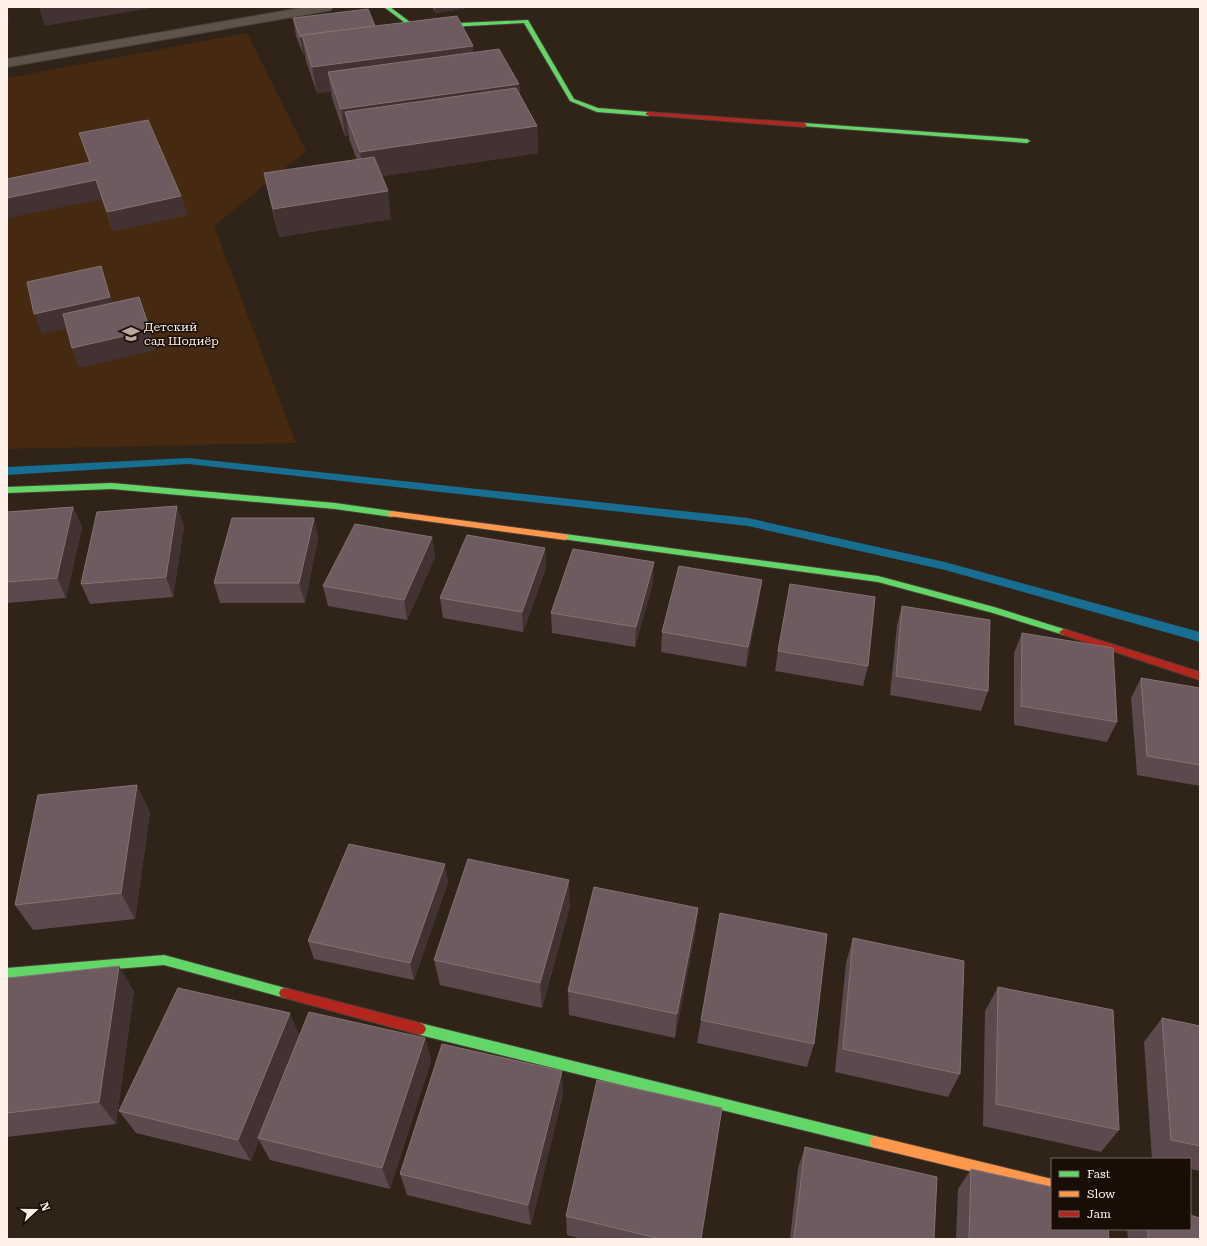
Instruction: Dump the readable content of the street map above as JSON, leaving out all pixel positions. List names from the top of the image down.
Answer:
{
  "places": {
    "school or university": ["Детский сад Шодиёр"]
  },
  "legend": ["Fast", "Slow", "Jam"],
  "north": "right"
}
